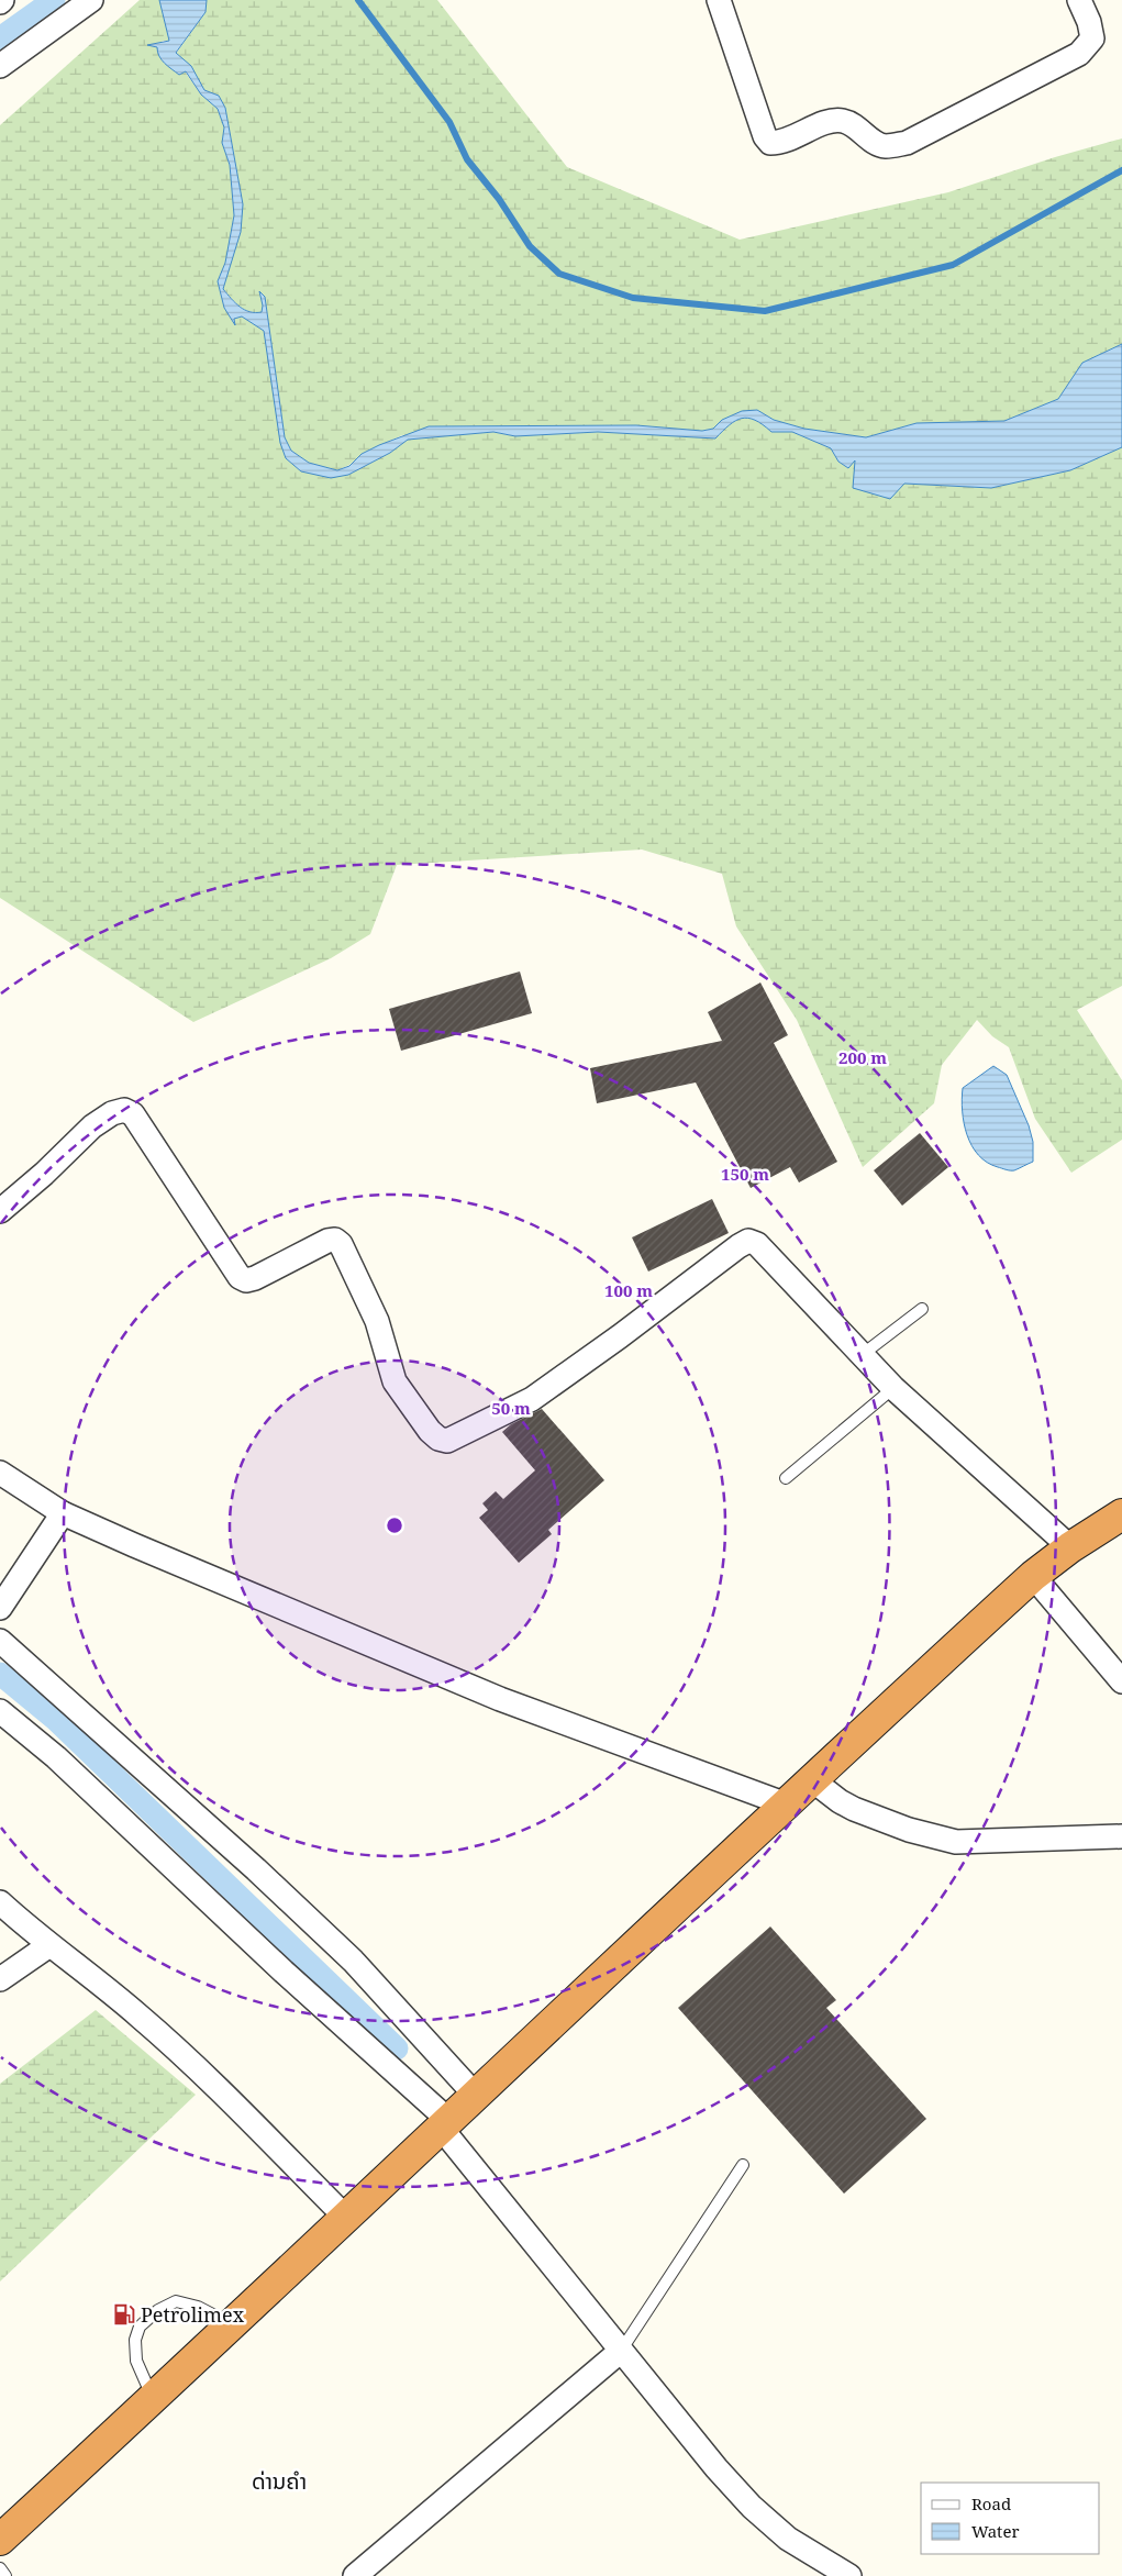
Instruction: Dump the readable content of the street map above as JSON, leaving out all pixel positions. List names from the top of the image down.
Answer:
{
  "districts": ["ດ່ານຄໍາ"],
  "places": {
    "fuel station": ["Petrolimex"]
  },
  "legend": ["Road", "Water"],
  "rings": [
    "200 m",
    "150 m",
    "100 m",
    "50 m"
  ]
}
